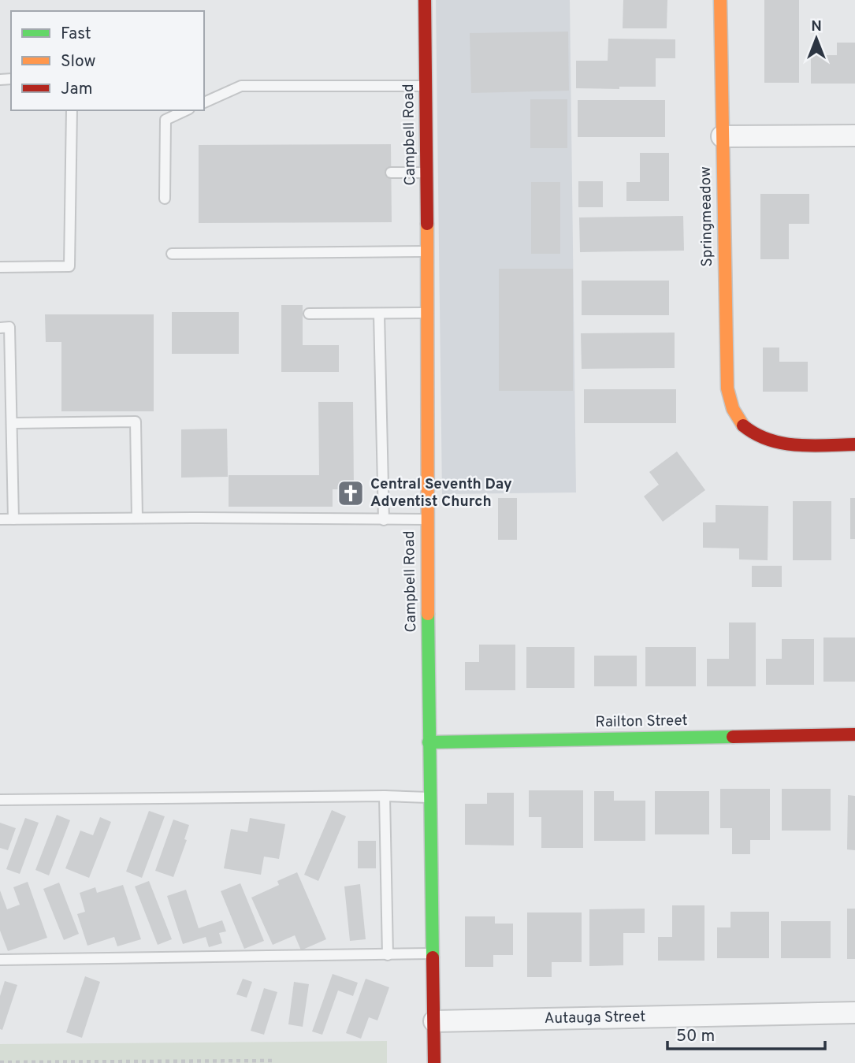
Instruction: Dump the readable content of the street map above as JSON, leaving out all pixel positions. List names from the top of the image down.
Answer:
{
  "streets": {
    "street": [
      "Campbell Road",
      "Springmeadow",
      "Railton Street",
      "Autauga Street"
    ]
  },
  "crossings": [
    ["Campbell Road", "Railton Street"],
    ["Campbell Road", "Autauga Street"]
  ],
  "places": {
    "church": ["Central Seventh Day Adventist Church"]
  },
  "legend": ["Fast", "Slow", "Jam"],
  "scale_bar": "50 m",
  "north": "top"
}
